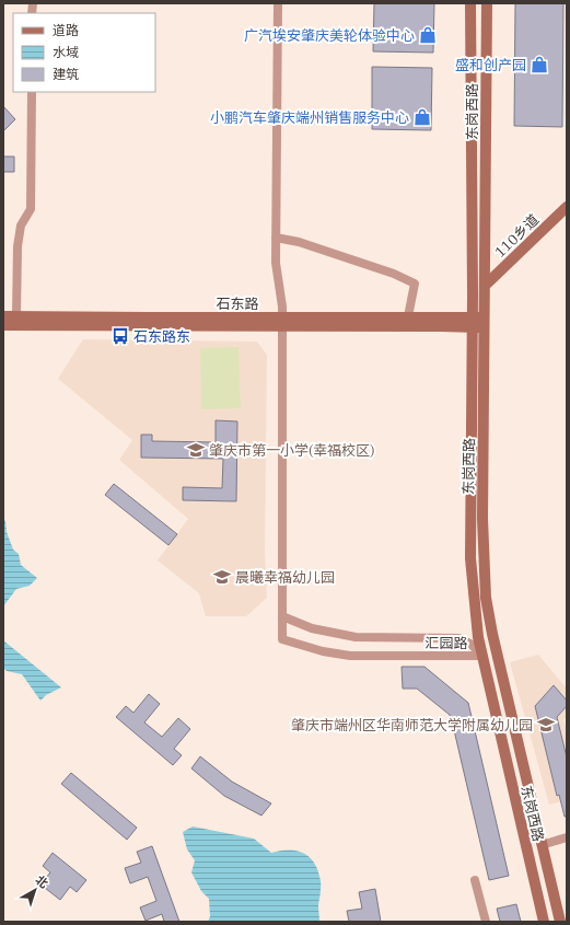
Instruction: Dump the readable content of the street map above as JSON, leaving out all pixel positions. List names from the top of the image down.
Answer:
{
  "streets": {
    "main road": ["东岗西路", "110乡道", "石东路"],
    "street": ["汇园路"]
  },
  "crossings": [
    ["东岗西路", "110乡道"],
    ["东岗西路", "石东路"],
    ["东岗西路", "汇园路"]
  ],
  "places": {
    "shop": ["广汽埃安肇庆美轮体验中心", "盛和创产园", "小鹏汽车肇庆端州销售服务中心"],
    "bus stop": ["石东路东"],
    "school or university": ["肇庆市第一小学(幸福校区)", "晨曦幸福幼儿园", "肇庆市端州区华南师范大学附属幼儿园"]
  },
  "legend": ["道路", "水域", "建筑"],
  "north": "top right"
}
